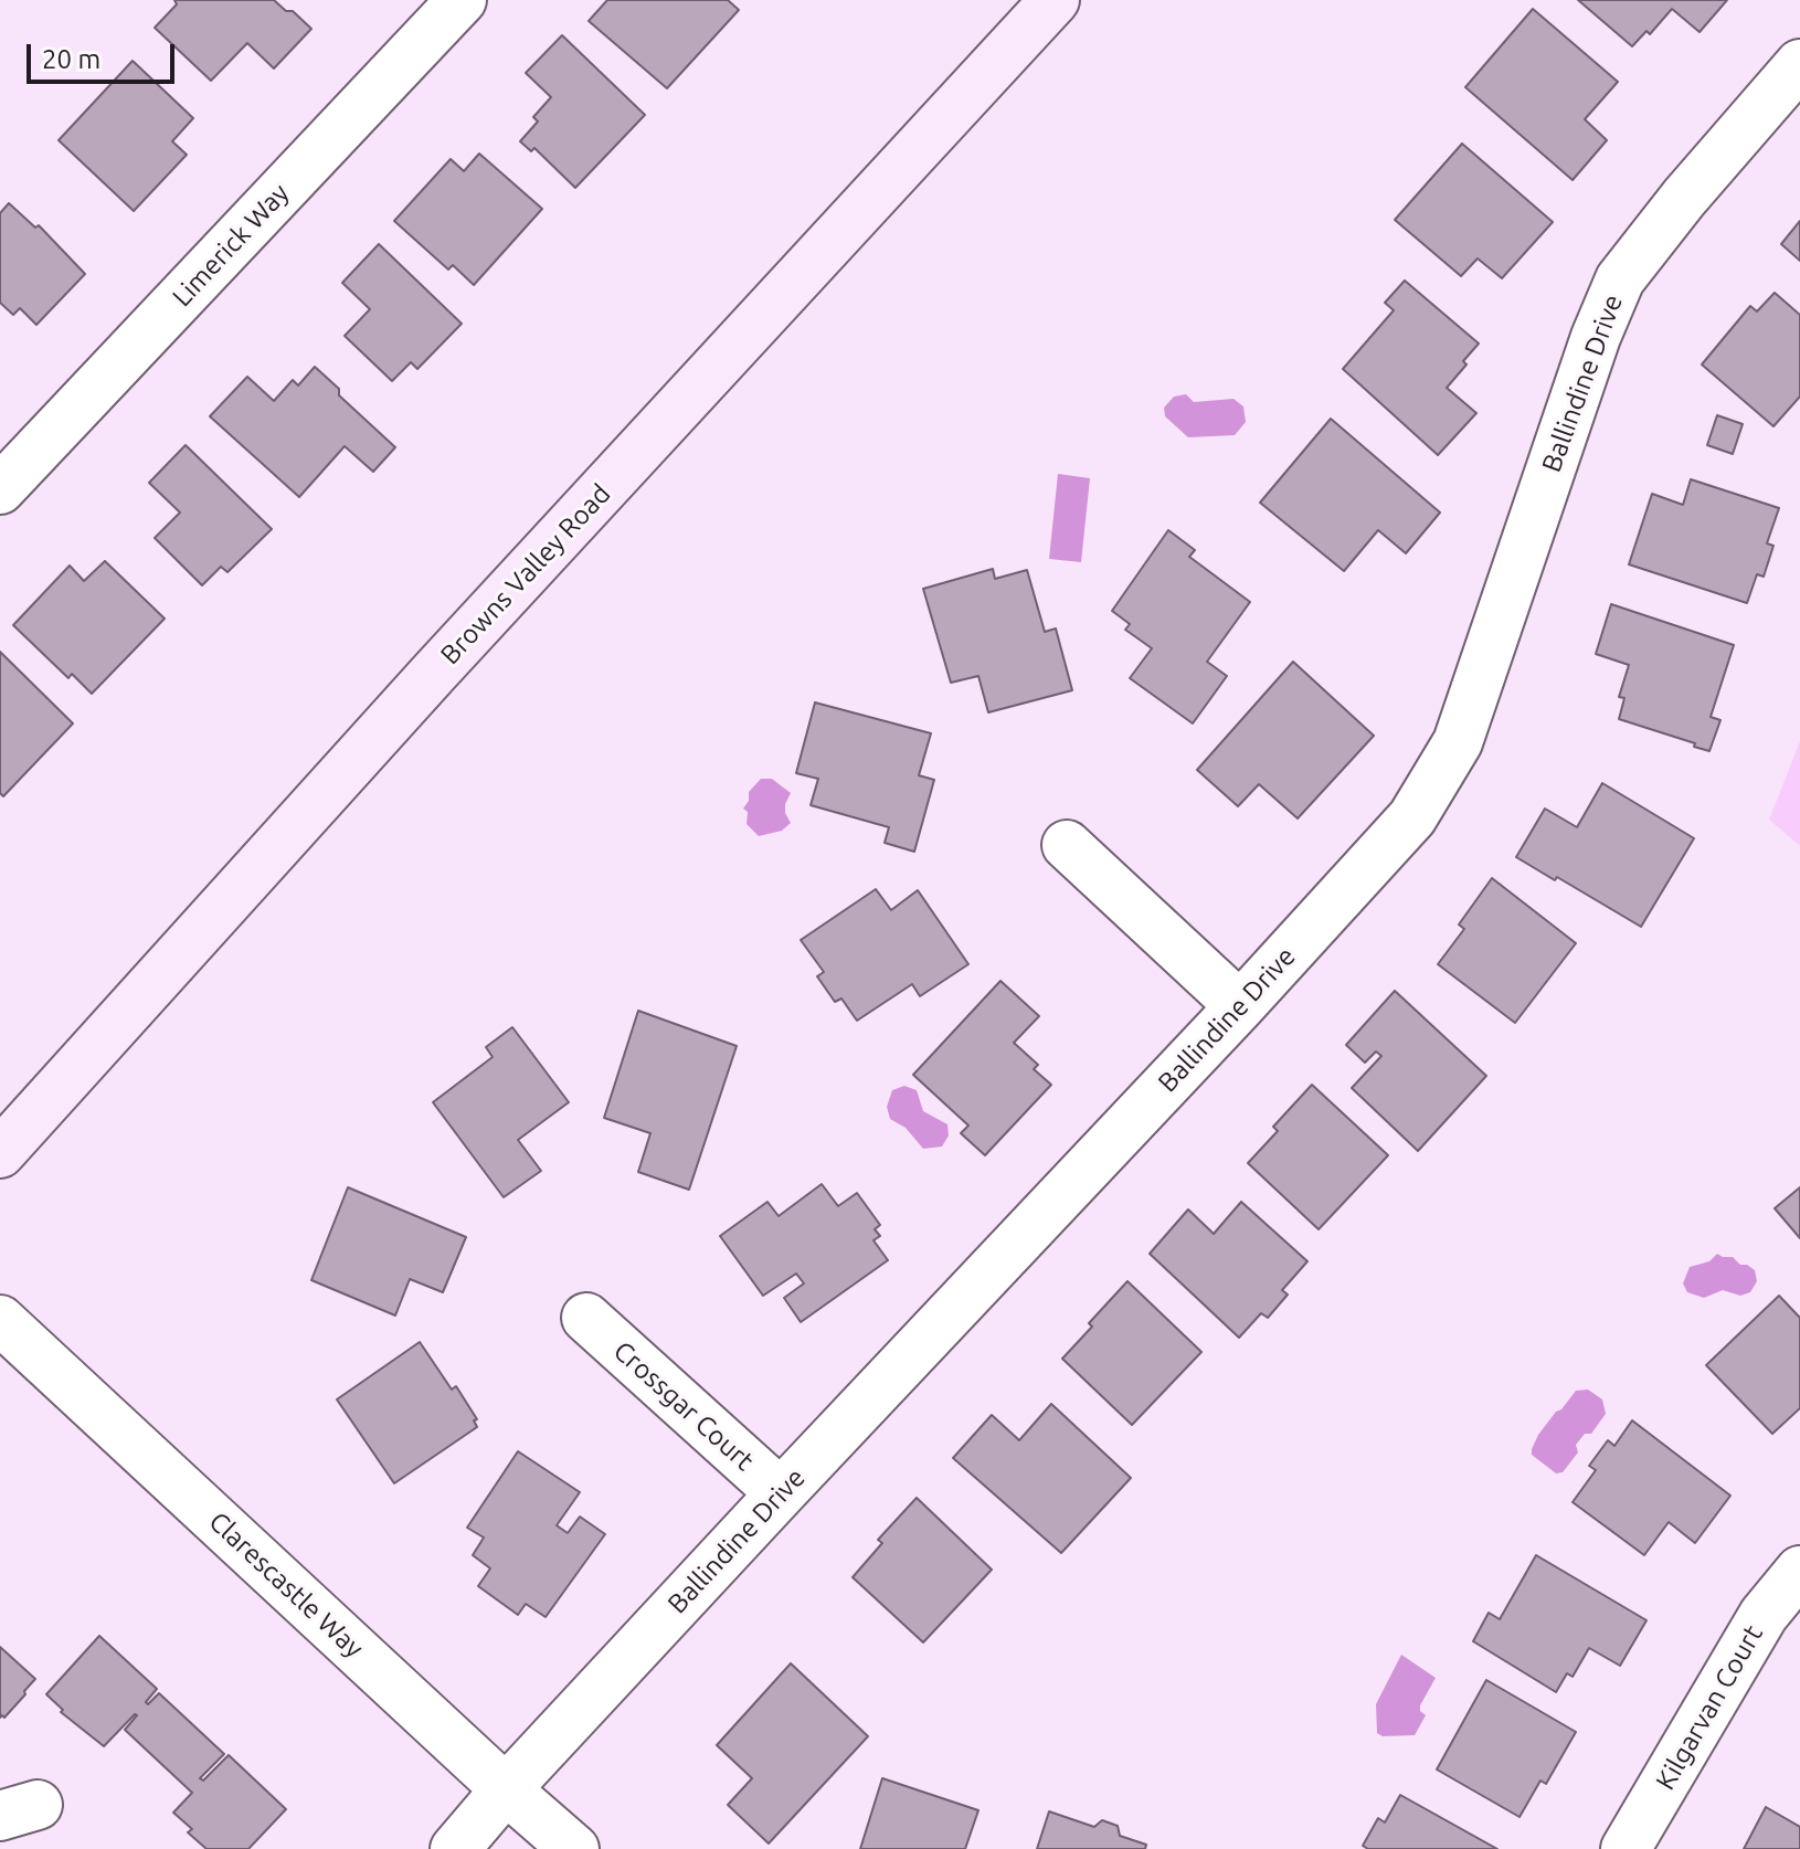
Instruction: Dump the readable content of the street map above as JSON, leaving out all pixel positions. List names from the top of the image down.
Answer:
{
  "streets": {
    "main road": ["Browns Valley Road"],
    "street": [
      "Limerick Way",
      "Ballindine Drive",
      "Crossgar Court",
      "Clarescastle Way",
      "Kilgarvan Court"
    ]
  },
  "crossings": [
    ["Ballindine Drive", "Crossgar Court"],
    ["Ballindine Drive", "Clarescastle Way"]
  ],
  "scale_bar": "20 m"
}
